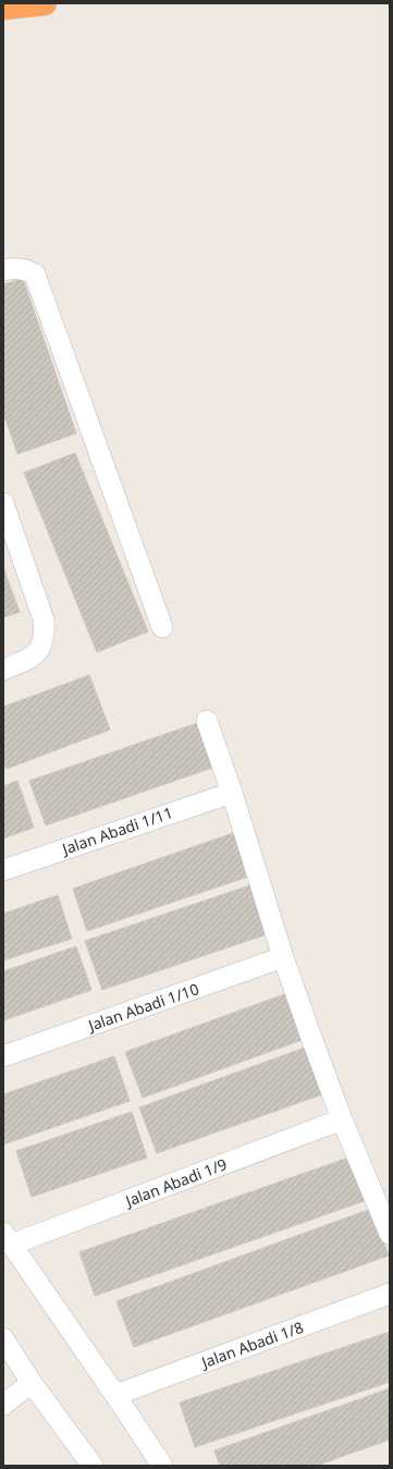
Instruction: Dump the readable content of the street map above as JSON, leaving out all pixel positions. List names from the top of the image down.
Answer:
{
  "streets": {
    "street": [
      "Jalan Abadi 1/11",
      "Jalan Abadi 1/10",
      "Jalan Abadi 1/9",
      "Jalan Abadi 1/8"
    ]
  }
}
